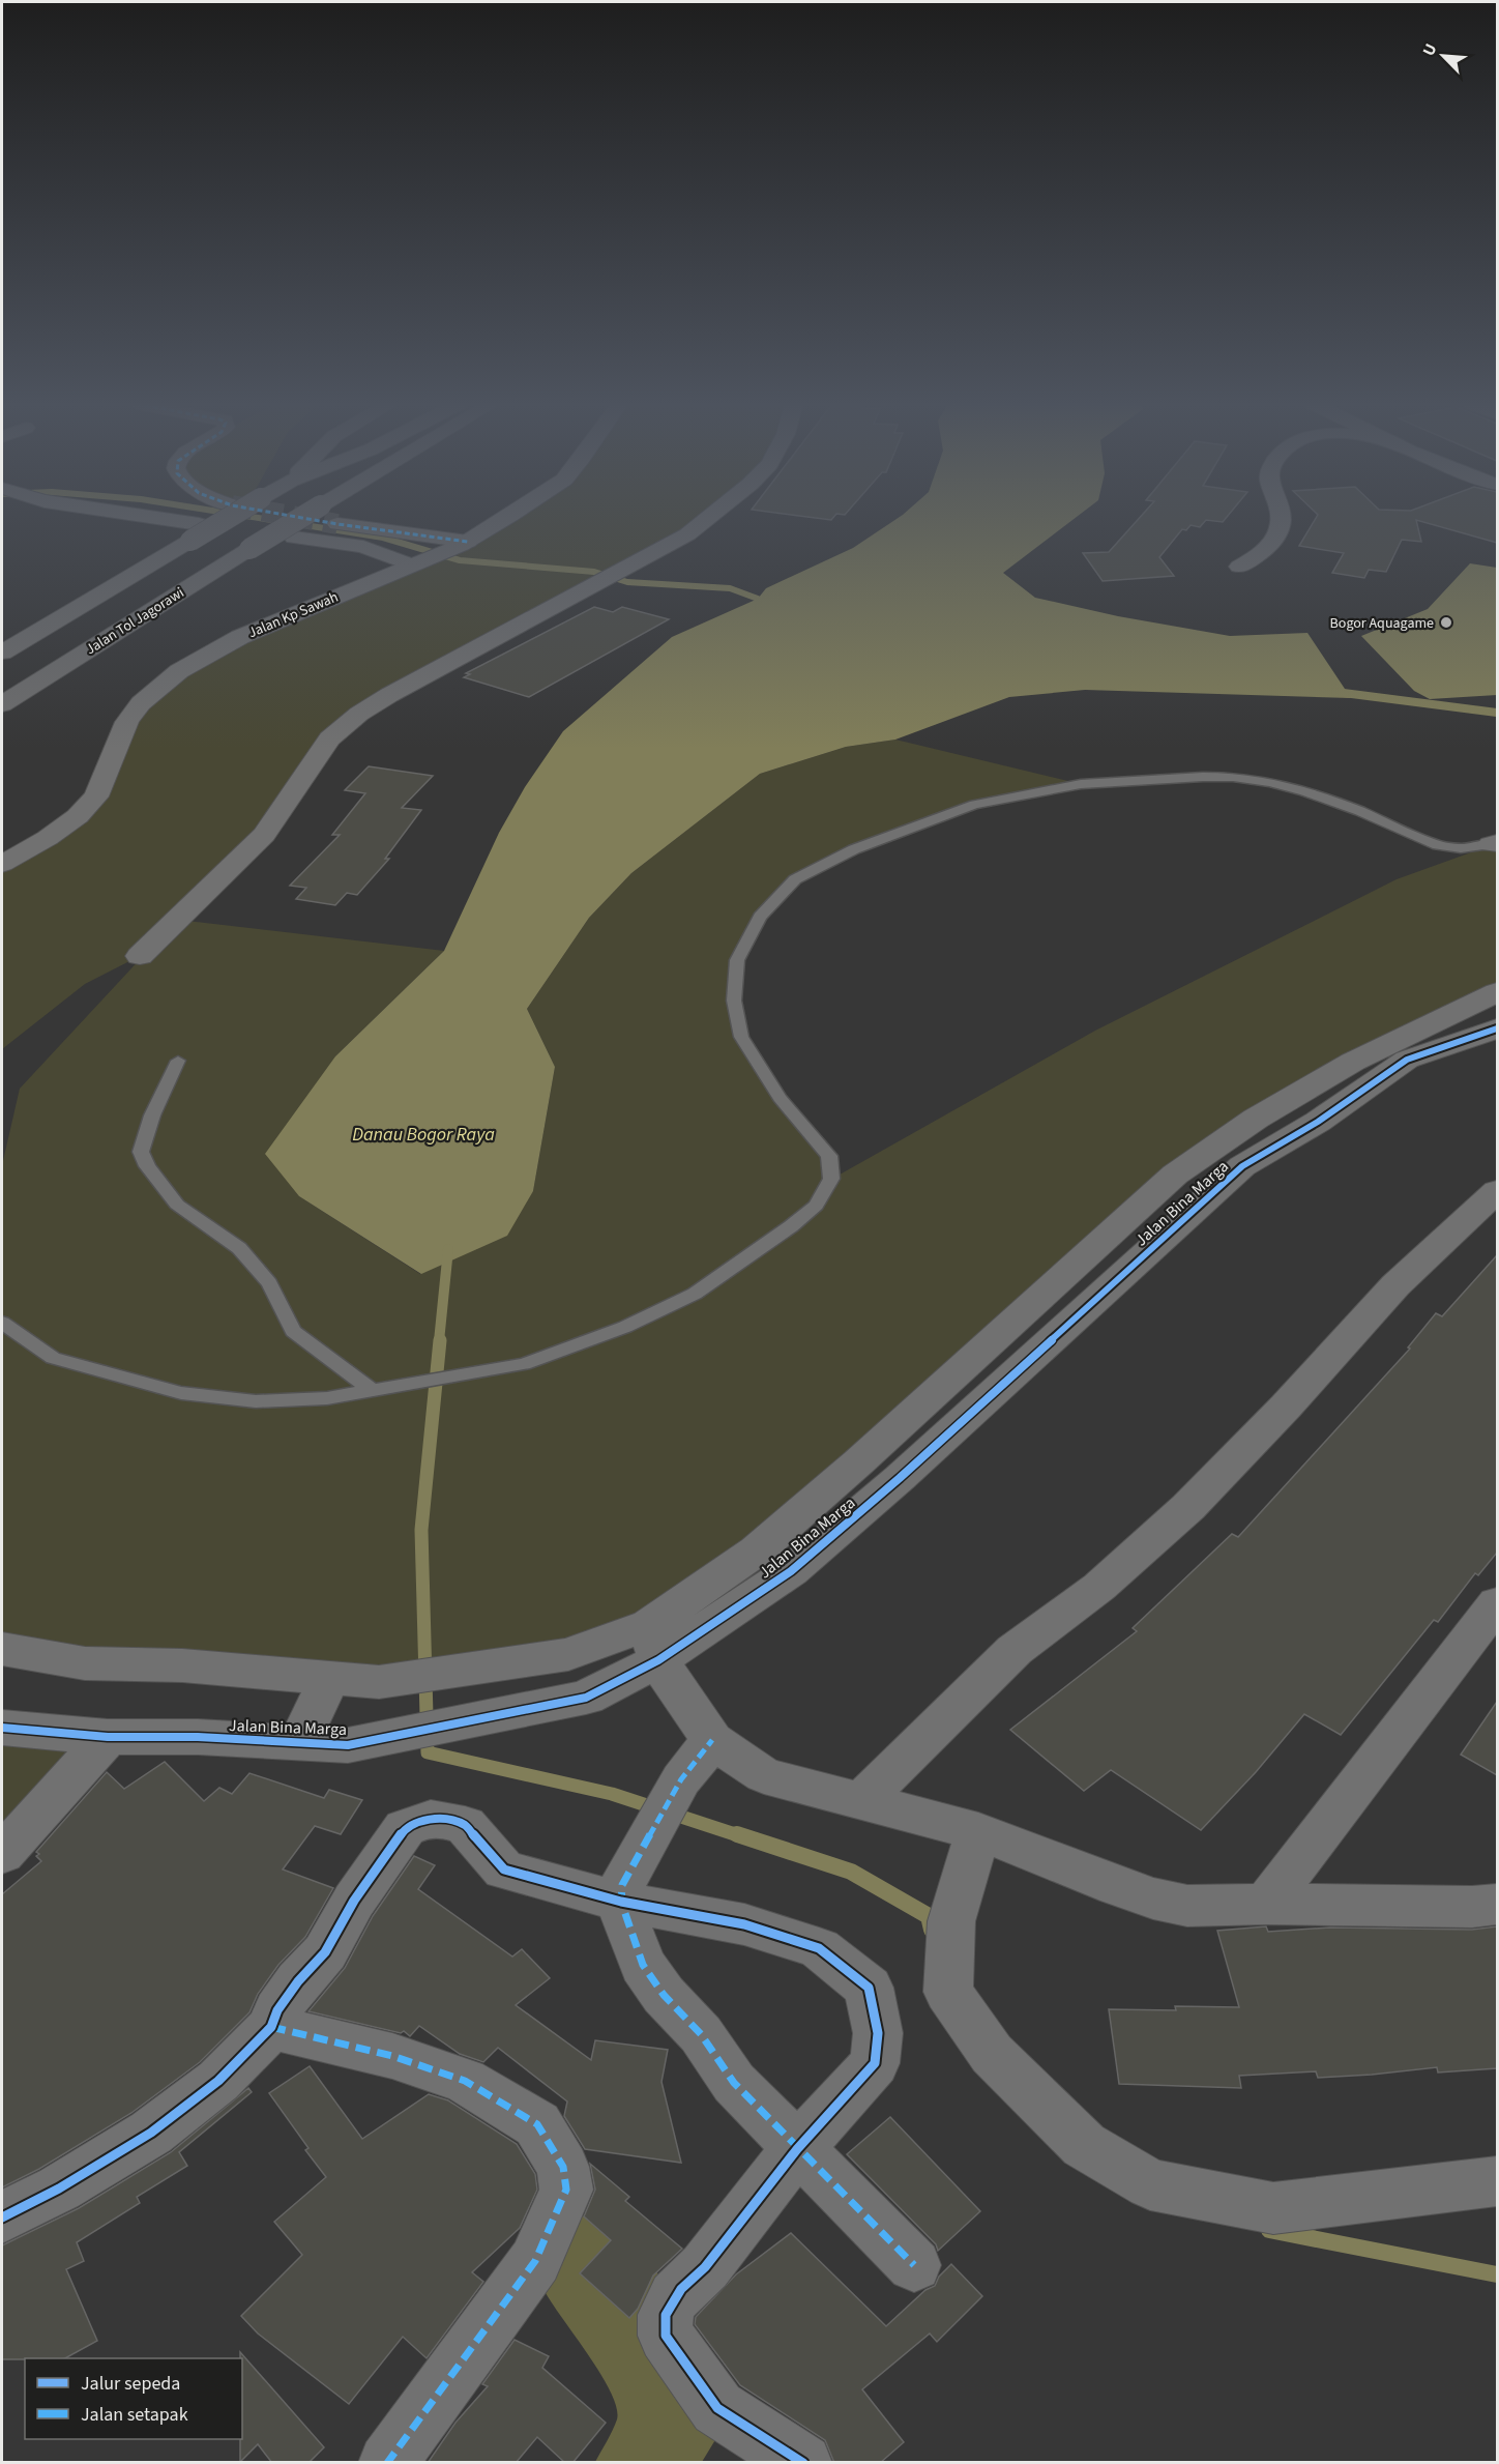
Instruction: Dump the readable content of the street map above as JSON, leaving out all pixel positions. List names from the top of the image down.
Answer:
{
  "streets": {
    "highway": ["Jalan Tol Jagorawi"],
    "street": ["Jalan Kp Sawah", "Jalan Bina Marga"]
  },
  "water": ["Danau Bogor Raya"],
  "places": ["Bogor Aquagame"],
  "legend": ["Jalur sepeda", "Jalan setapak"],
  "north": "top left"
}
